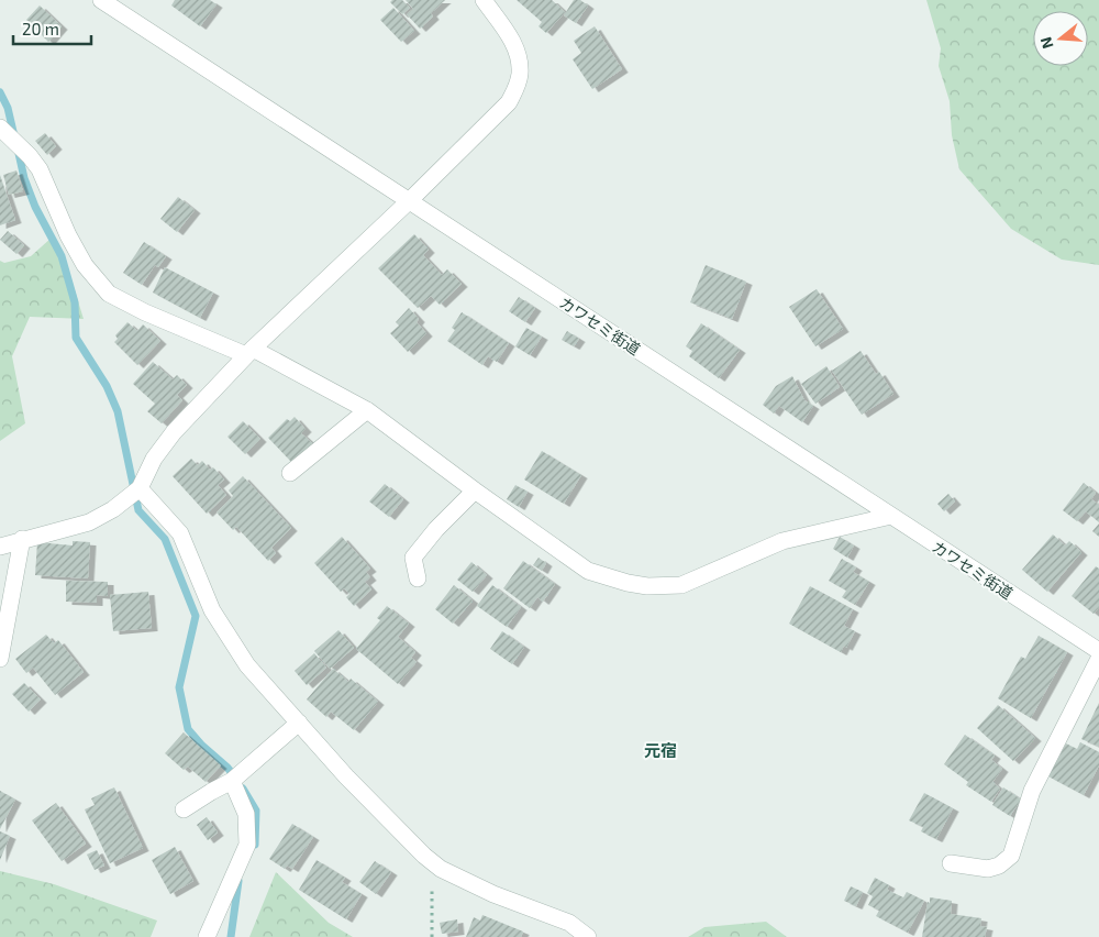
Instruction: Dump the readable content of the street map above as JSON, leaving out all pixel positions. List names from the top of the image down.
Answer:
{
  "streets": {
    "street": ["カワセミ街道"]
  },
  "districts": ["元宿"],
  "scale_bar": "20 m",
  "north": "left"
}
